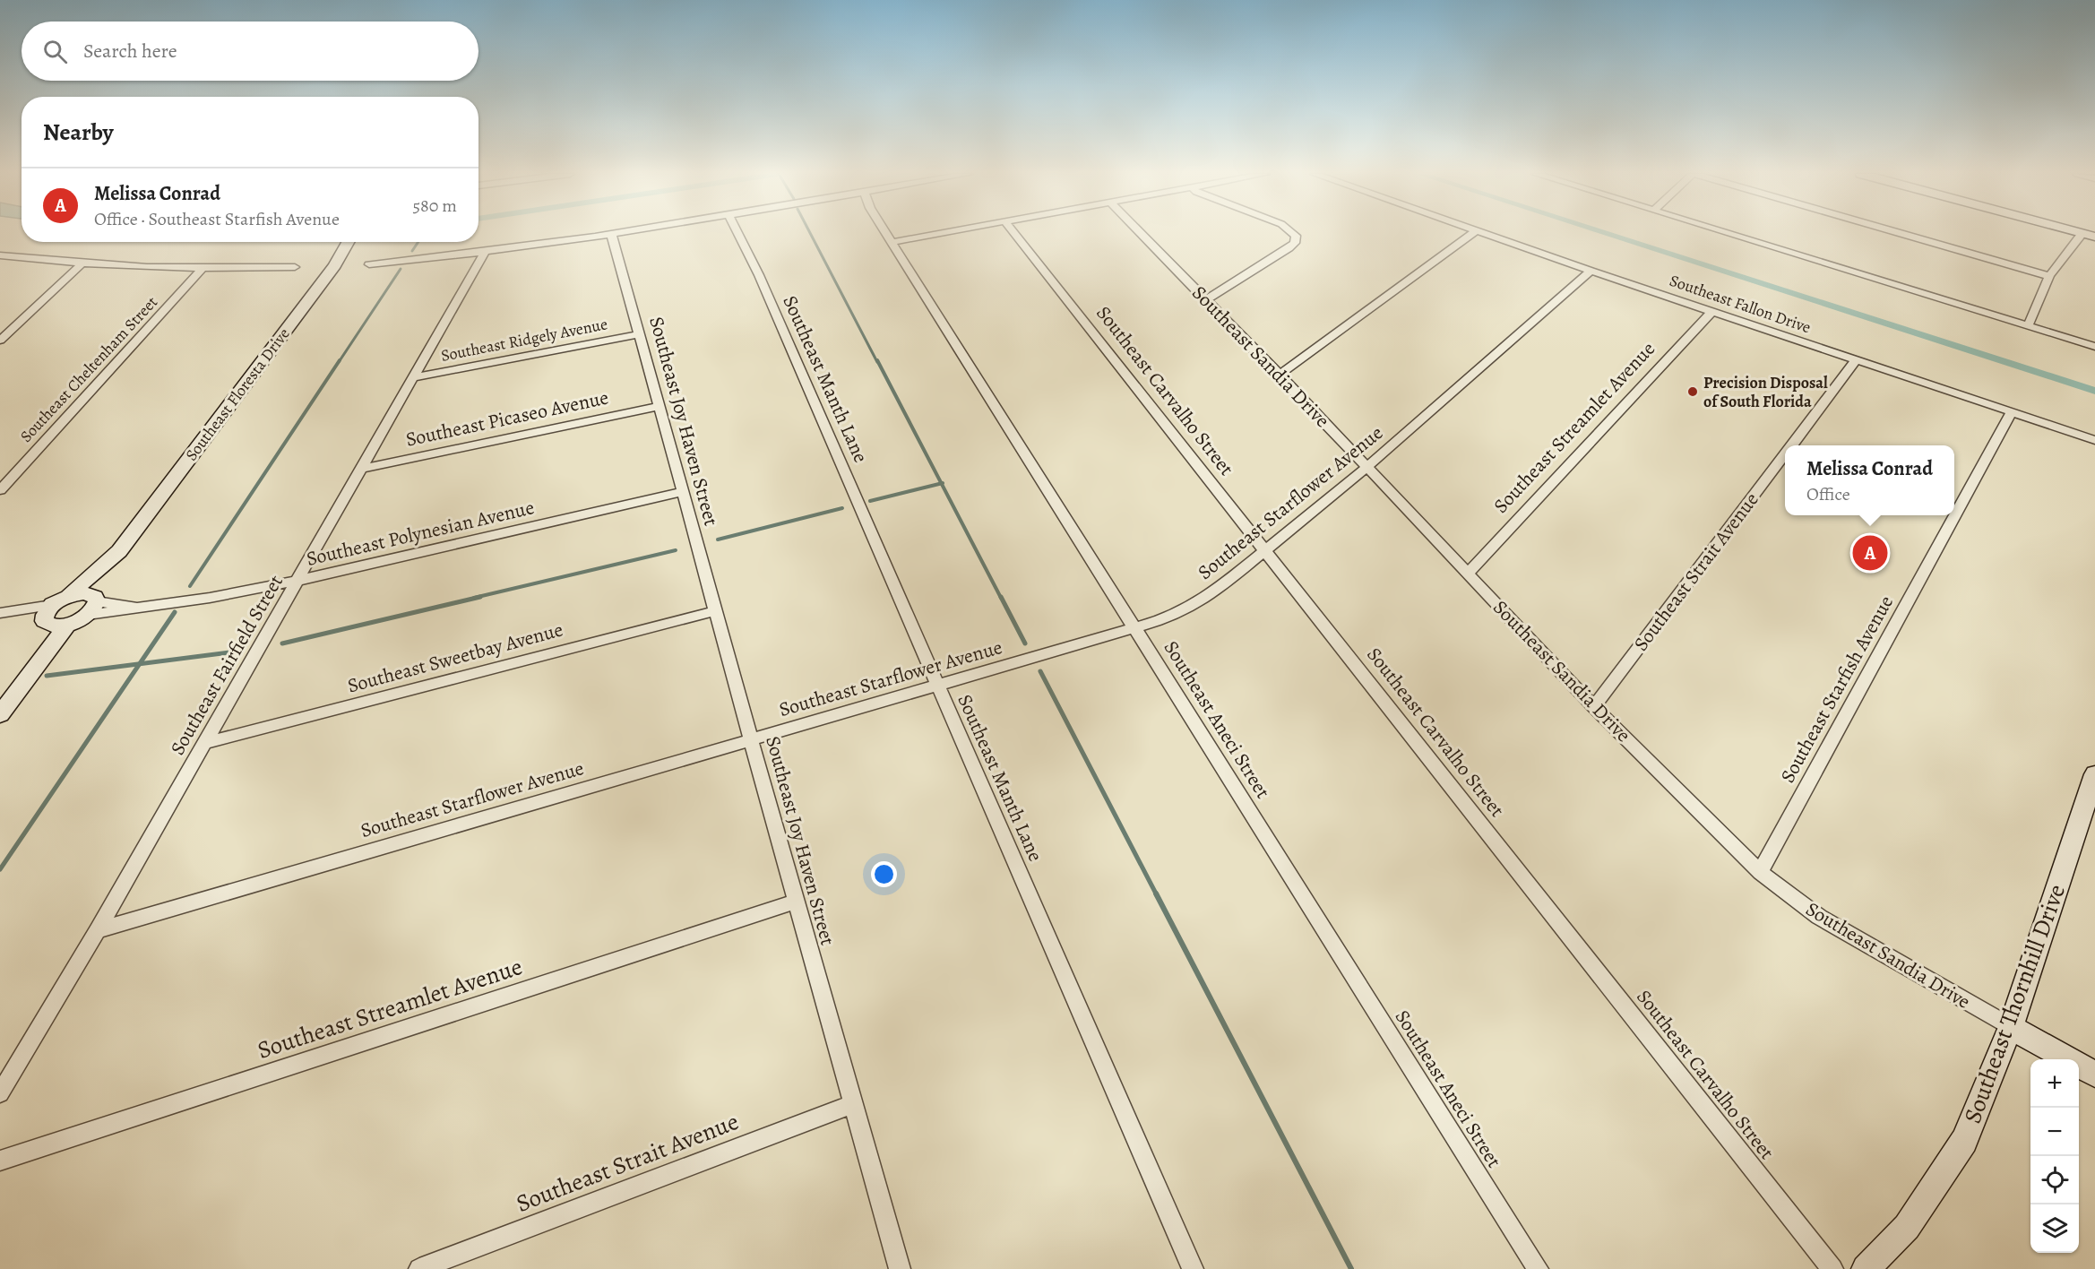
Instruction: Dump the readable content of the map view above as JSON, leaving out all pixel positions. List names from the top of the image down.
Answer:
{
  "streets": {
    "street": [
      "Southeast Fallon Drive",
      "Southeast Ridgely Avenue",
      "Southeast Sandia Drive",
      "Southeast Cheltenham Street",
      "Southeast Manth Lane",
      "Southeast Carvalho Street",
      "Southeast Floresta Drive",
      "Southeast Picaseo Avenue",
      "Southeast Joy Haven Street",
      "Southeast Streamlet Avenue",
      "Southeast Starflower Avenue",
      "Southeast Polynesian Avenue",
      "Southeast Strait Avenue",
      "Southeast Sweetbay Avenue",
      "Southeast Fairfield Street",
      "Southeast Starfish Avenue",
      "Southeast Aneci Street",
      "Southeast Thornhill Drive"
    ]
  },
  "crossings": [
    ["Southeast Fallon Drive", "Southeast Streamlet Avenue"],
    ["Southeast Fallon Drive", "Southeast Starflower Avenue"],
    ["Southeast Fallon Drive", "Southeast Strait Avenue"],
    ["Southeast Fallon Drive", "Southeast Starfish Avenue"],
    ["Southeast Ridgely Avenue", "Southeast Joy Haven Street"],
    ["Southeast Ridgely Avenue", "Southeast Fairfield Street"],
    ["Southeast Sandia Drive", "Southeast Streamlet Avenue"],
    ["Southeast Sandia Drive", "Southeast Starflower Avenue"],
    ["Southeast Sandia Drive", "Southeast Strait Avenue"],
    ["Southeast Sandia Drive", "Southeast Starfish Avenue"],
    ["Southeast Sandia Drive", "Southeast Thornhill Drive"],
    ["Southeast Manth Lane", "Southeast Starflower Avenue"],
    ["Southeast Carvalho Street", "Southeast Starflower Avenue"],
    ["Southeast Floresta Drive", "Southeast Polynesian Avenue"],
    ["Southeast Picaseo Avenue", "Southeast Joy Haven Street"],
    ["Southeast Picaseo Avenue", "Southeast Fairfield Street"],
    ["Southeast Joy Haven Street", "Southeast Streamlet Avenue"],
    ["Southeast Joy Haven Street", "Southeast Starflower Avenue"],
    ["Southeast Joy Haven Street", "Southeast Polynesian Avenue"],
    ["Southeast Joy Haven Street", "Southeast Strait Avenue"],
    ["Southeast Joy Haven Street", "Southeast Sweetbay Avenue"],
    ["Southeast Starflower Avenue", "Southeast Fairfield Street"],
    ["Southeast Starflower Avenue", "Southeast Aneci Street"],
    ["Southeast Polynesian Avenue", "Southeast Fairfield Street"],
    ["Southeast Sweetbay Avenue", "Southeast Fairfield Street"]
  ],
  "places": ["Precision Disposal of South Florida"],
  "page": {
    "search": "Search here",
    "heading": "Nearby",
    "list": [
      {
        "mark": "A",
        "name": "Melissa Conrad",
        "note": "Office · Southeast Starfish Avenue",
        "value": "580 m"
      }
    ],
    "popup": ["Melissa Conrad", "Office"],
    "pins": "A",
    "map_buttons": ["+", "−"]
  }
}
